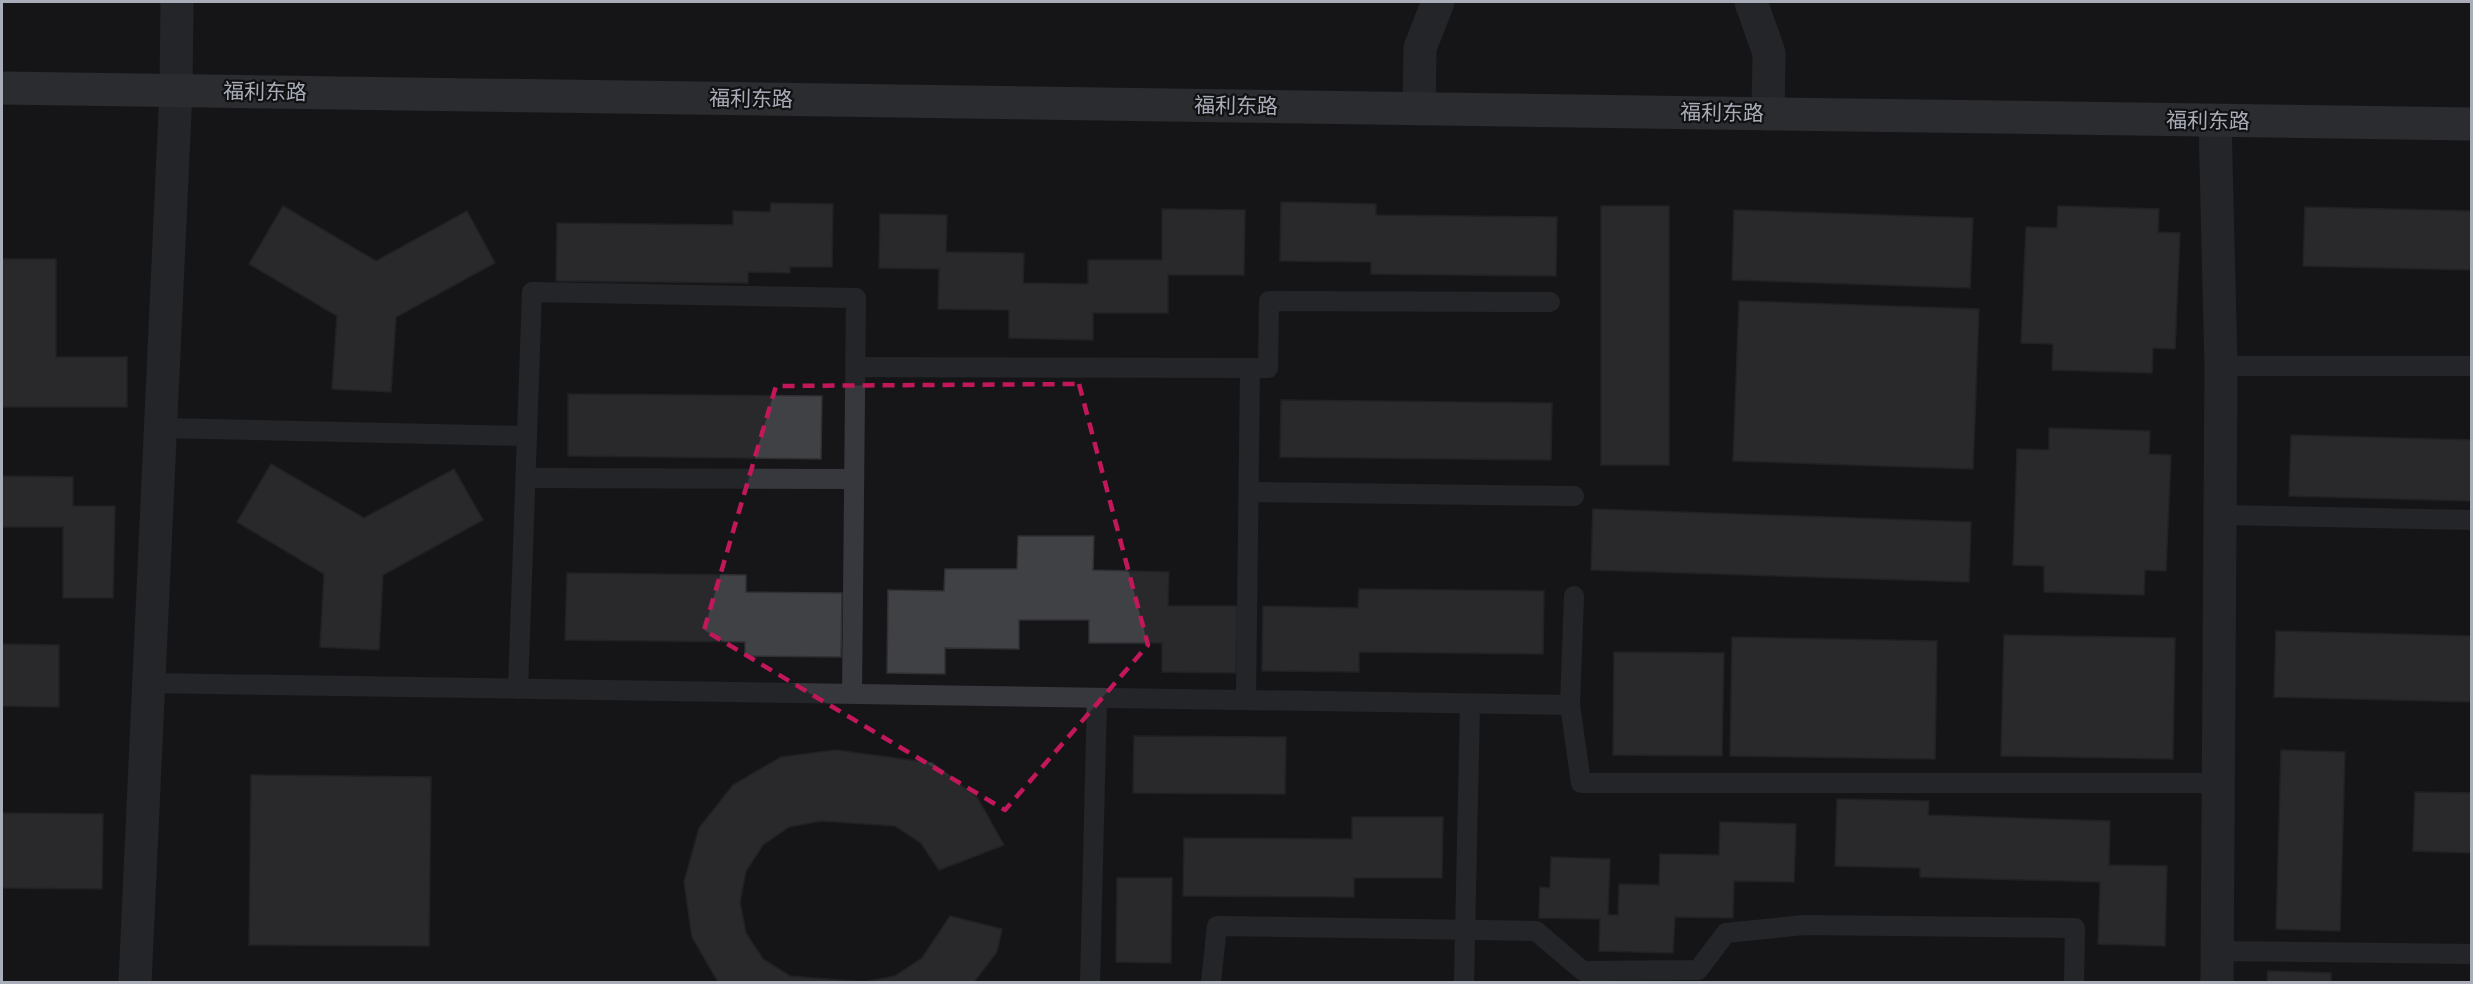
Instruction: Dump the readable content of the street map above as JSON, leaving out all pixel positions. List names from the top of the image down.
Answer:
{
  "streets": {
    "main road": ["福利东路"]
  }
}
